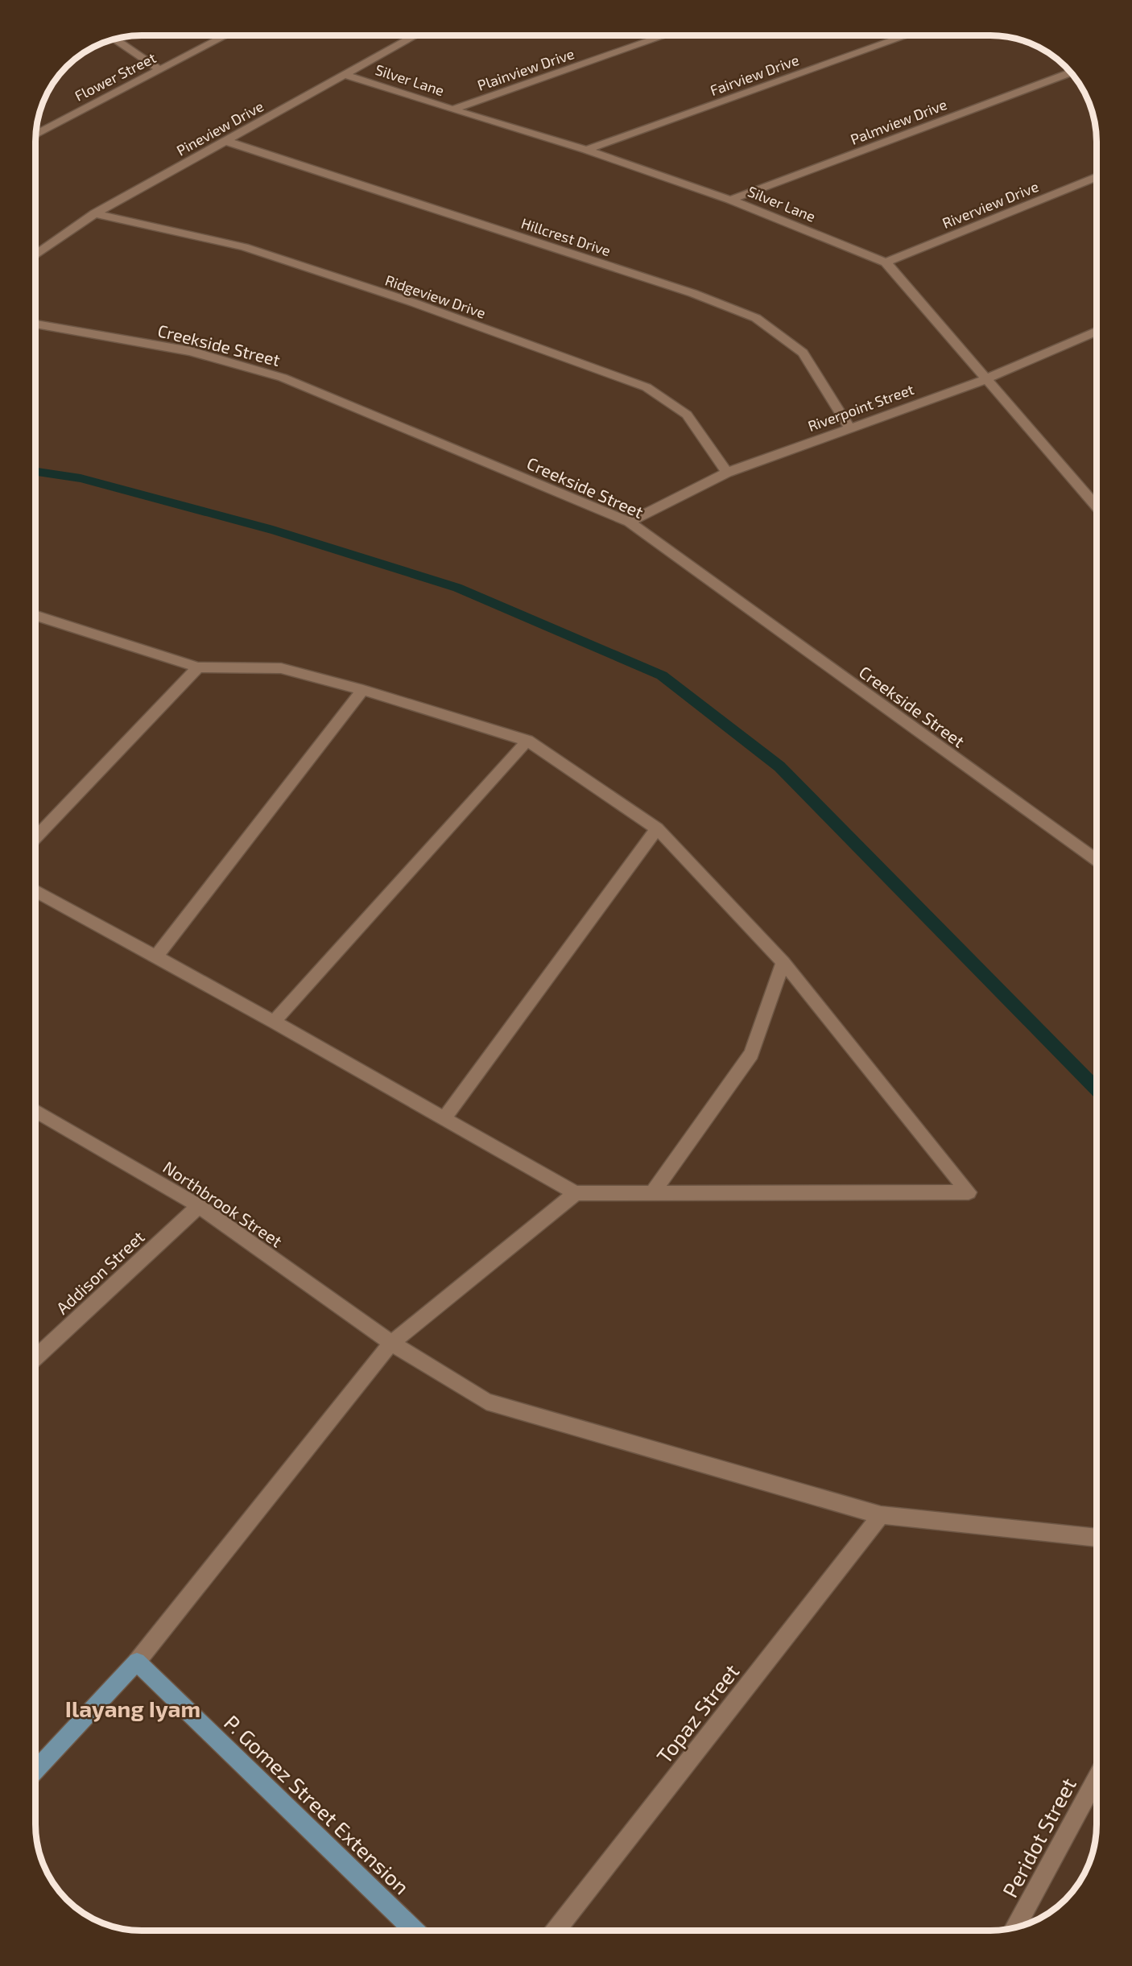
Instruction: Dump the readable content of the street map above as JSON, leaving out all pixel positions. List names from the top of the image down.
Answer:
{
  "streets": {
    "main road": ["P. Gomez Street Extension"],
    "street": [
      "Plainview Drive",
      "Fairview Drive",
      "Flower Street",
      "Silver Lane",
      "Palmview Drive",
      "Pineview Drive",
      "Riverview Drive",
      "Hillcrest Drive",
      "Ridgeview Drive",
      "Creekside Street",
      "Riverpoint Street",
      "Northbrook Street",
      "Addison Street",
      "Topaz Street",
      "Peridot Street"
    ]
  },
  "crossings": [
    ["Plainview Drive", "Silver Lane"],
    ["Fairview Drive", "Silver Lane"],
    ["Silver Lane", "Palmview Drive"],
    ["Silver Lane", "Pineview Drive"],
    ["Silver Lane", "Riverview Drive"],
    ["Silver Lane", "Riverpoint Street"],
    ["Pineview Drive", "Hillcrest Drive"],
    ["Pineview Drive", "Ridgeview Drive"],
    ["Hillcrest Drive", "Riverpoint Street"],
    ["Ridgeview Drive", "Riverpoint Street"],
    ["Creekside Street", "Riverpoint Street"],
    ["Northbrook Street", "Addison Street"],
    ["Northbrook Street", "Topaz Street"]
  ],
  "districts": ["Ilayang Iyam"]
}
